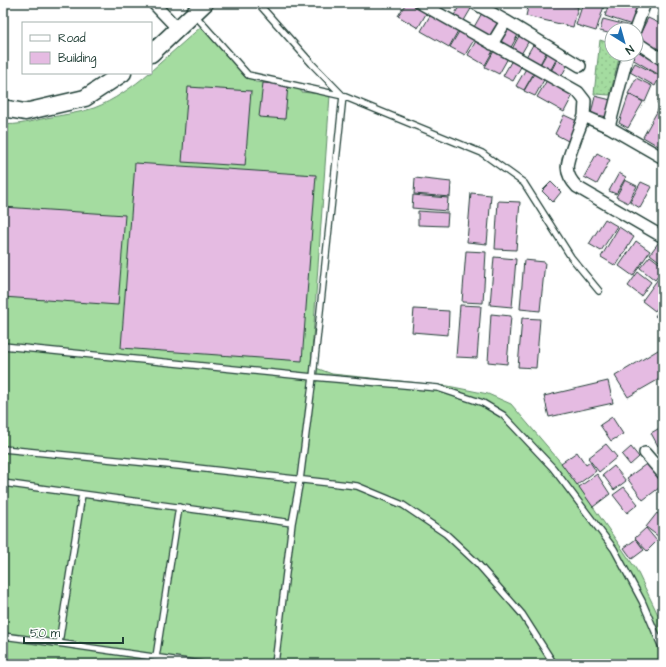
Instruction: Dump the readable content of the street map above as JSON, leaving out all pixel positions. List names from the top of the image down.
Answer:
{
  "legend": ["Road", "Building"],
  "scale_bar": "50 m",
  "north": "bottom right"
}
